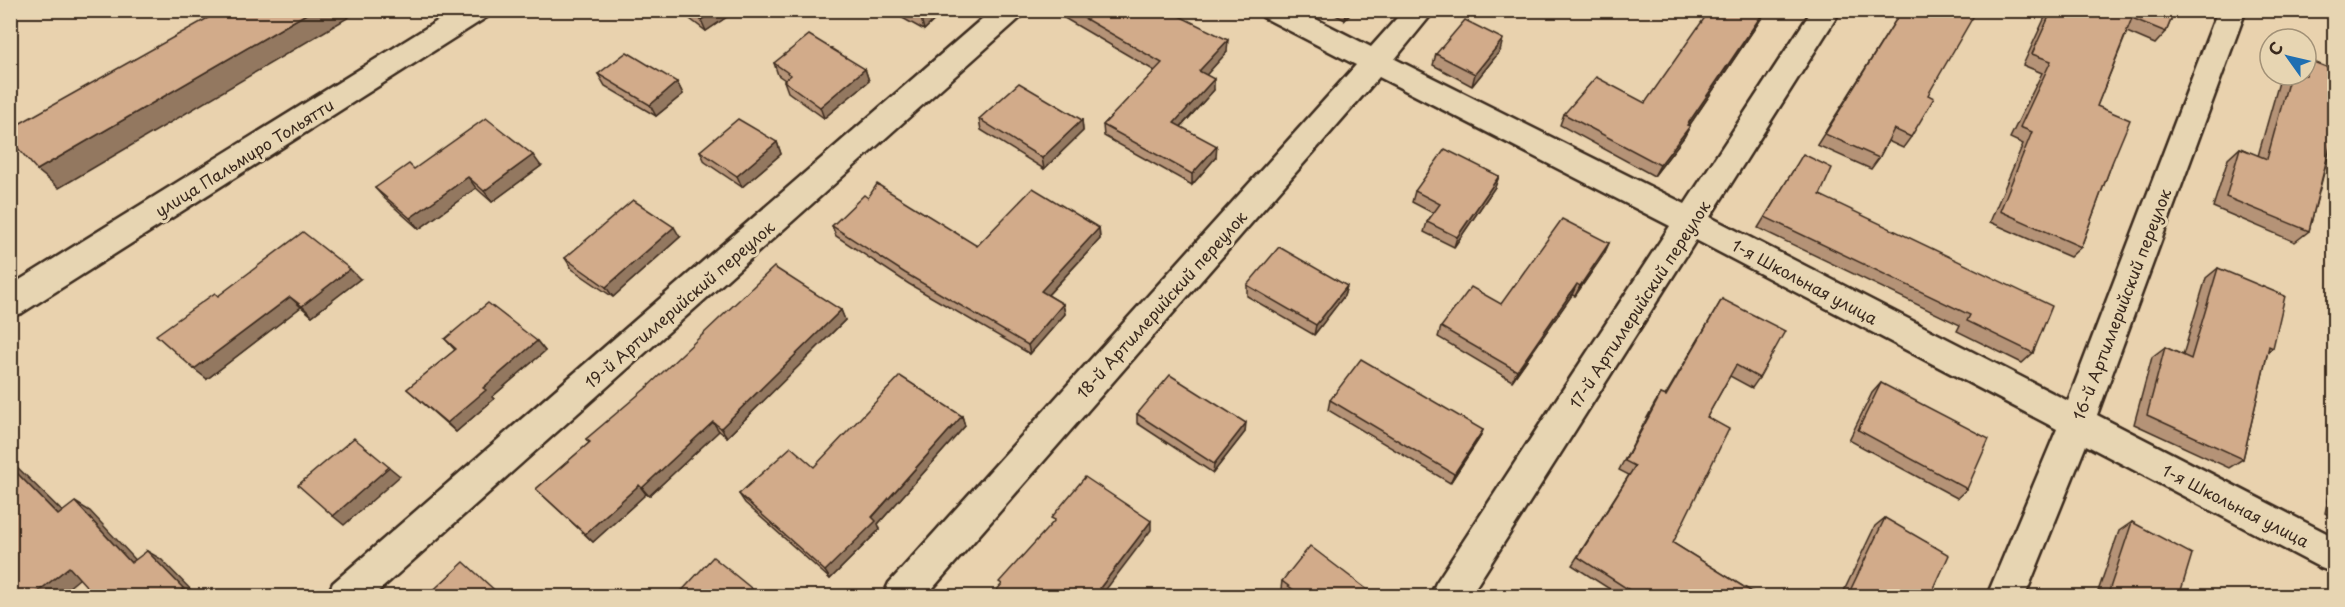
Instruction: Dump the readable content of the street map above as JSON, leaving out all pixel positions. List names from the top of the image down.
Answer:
{
  "streets": {
    "street": [
      "улица Пальмиро Тольятти",
      "1-я Школьная улица",
      "19-й Артиллерийский переулок",
      "18-й Артиллерийский переулок",
      "17-й Артиллерийский переулок",
      "16-й Артиллерийский переулок"
    ]
  },
  "crossings": [
    ["1-я Школьная улица", "18-й Артиллерийский переулок"],
    ["1-я Школьная улица", "17-й Артиллерийский переулок"],
    ["1-я Школьная улица", "16-й Артиллерийский переулок"]
  ],
  "north": "top left"
}
